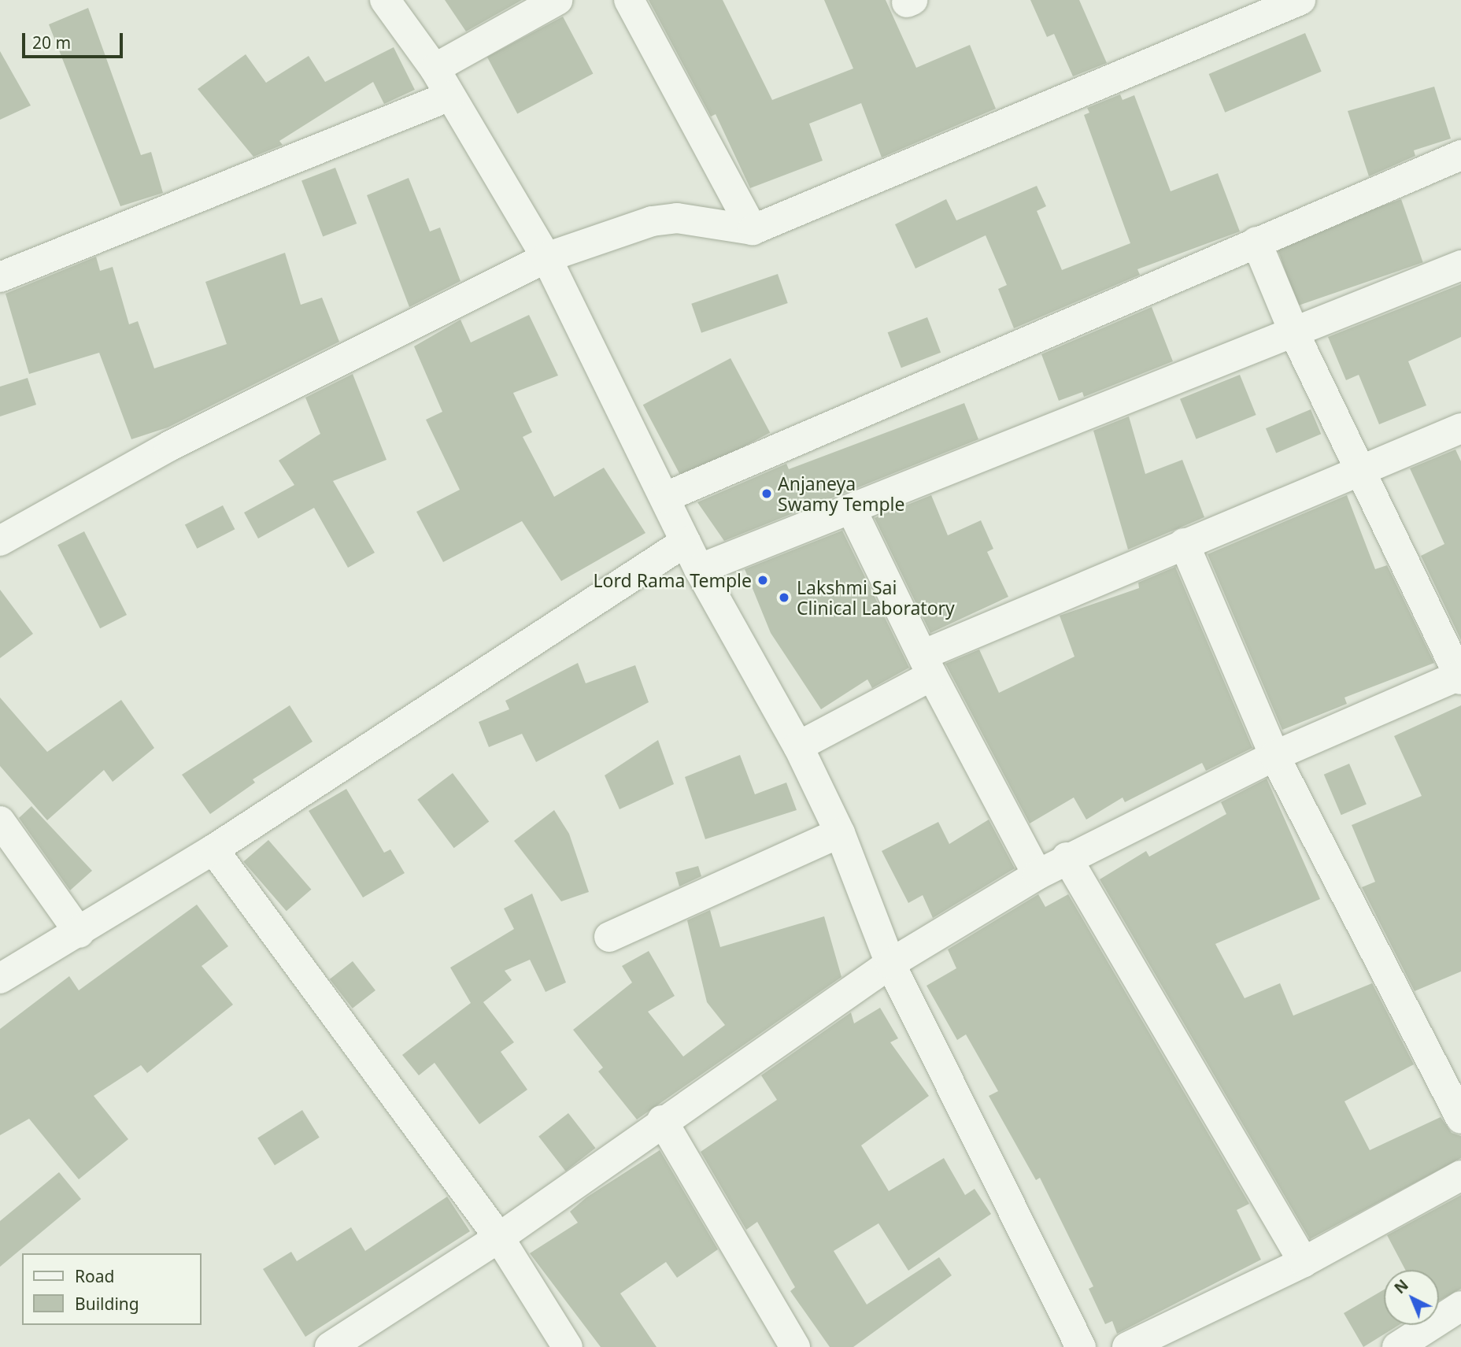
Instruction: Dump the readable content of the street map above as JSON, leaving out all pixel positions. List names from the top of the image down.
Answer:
{
  "places": ["Anjaneya Swamy Temple", "Lord Rama Temple", "Lakshmi Sai Clinical Laboratory"],
  "legend": ["Road", "Building"],
  "scale_bar": "20 m",
  "north": "top left"
}
